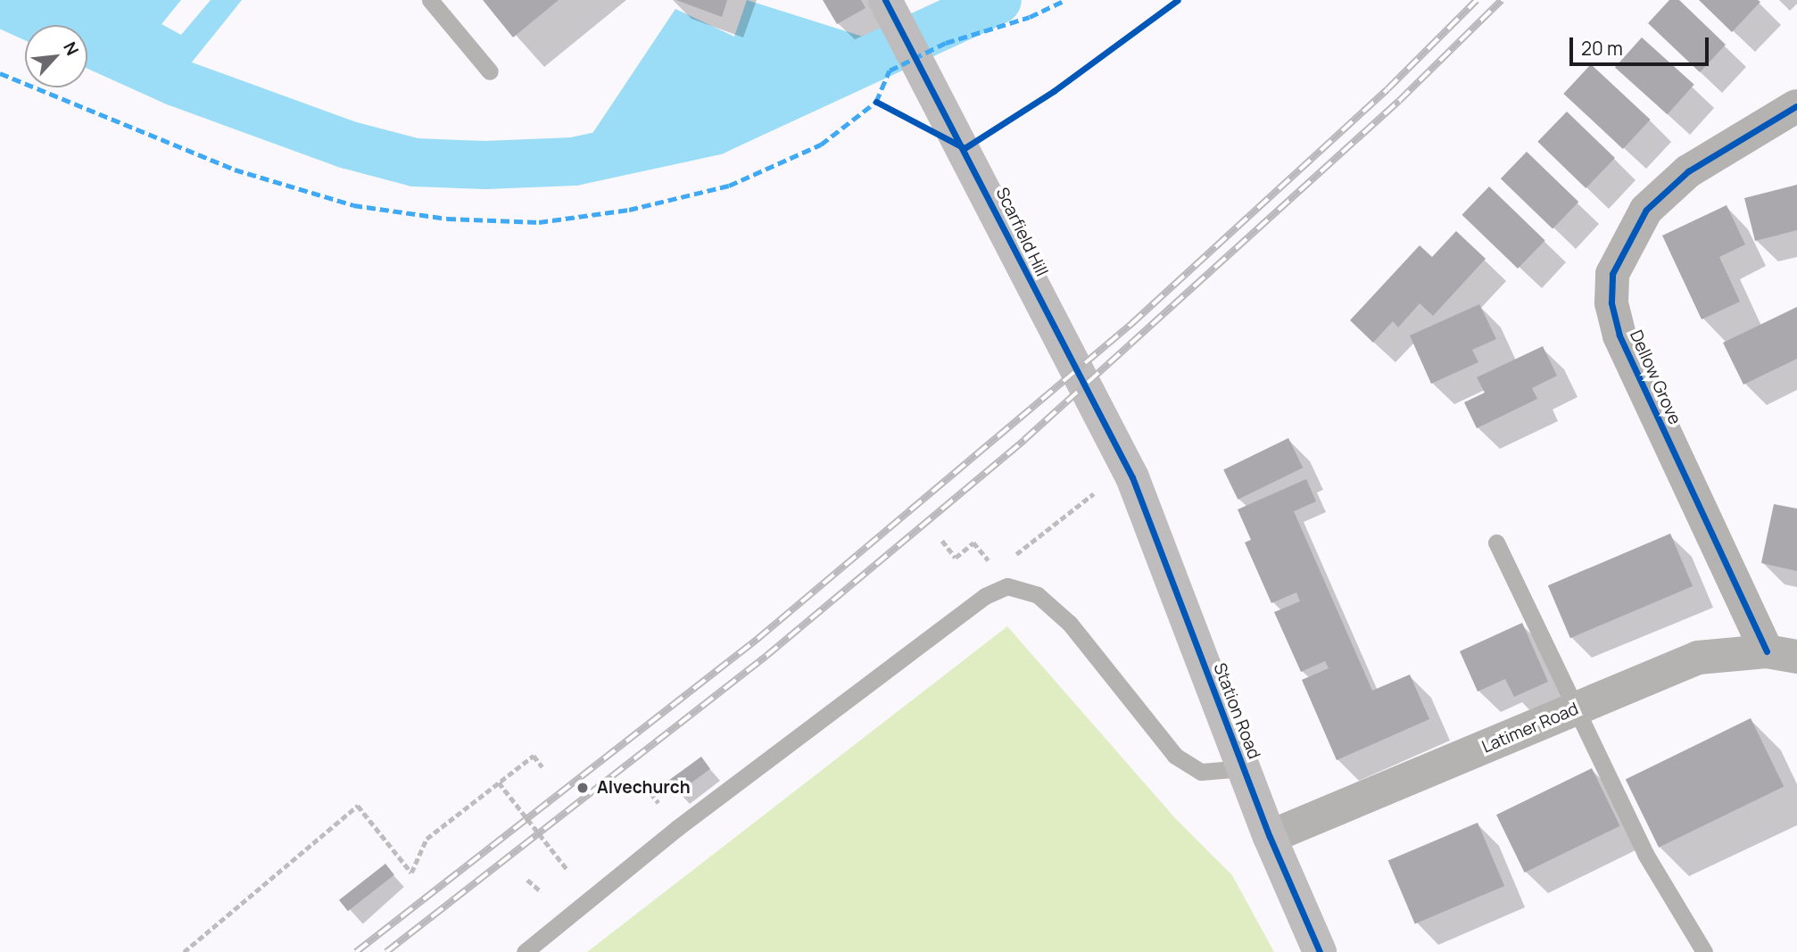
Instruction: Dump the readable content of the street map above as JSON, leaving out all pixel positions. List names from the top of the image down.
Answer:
{
  "streets": {
    "street": [
      "Scarfield Hill",
      "Dellow Grove",
      "Station Road",
      "Latimer Road"
    ]
  },
  "crossings": [
    ["Scarfield Hill", "Station Road"],
    ["Dellow Grove", "Latimer Road"],
    ["Station Road", "Latimer Road"]
  ],
  "places": ["Alvechurch"],
  "scale_bar": "20 m",
  "north": "top right"
}
